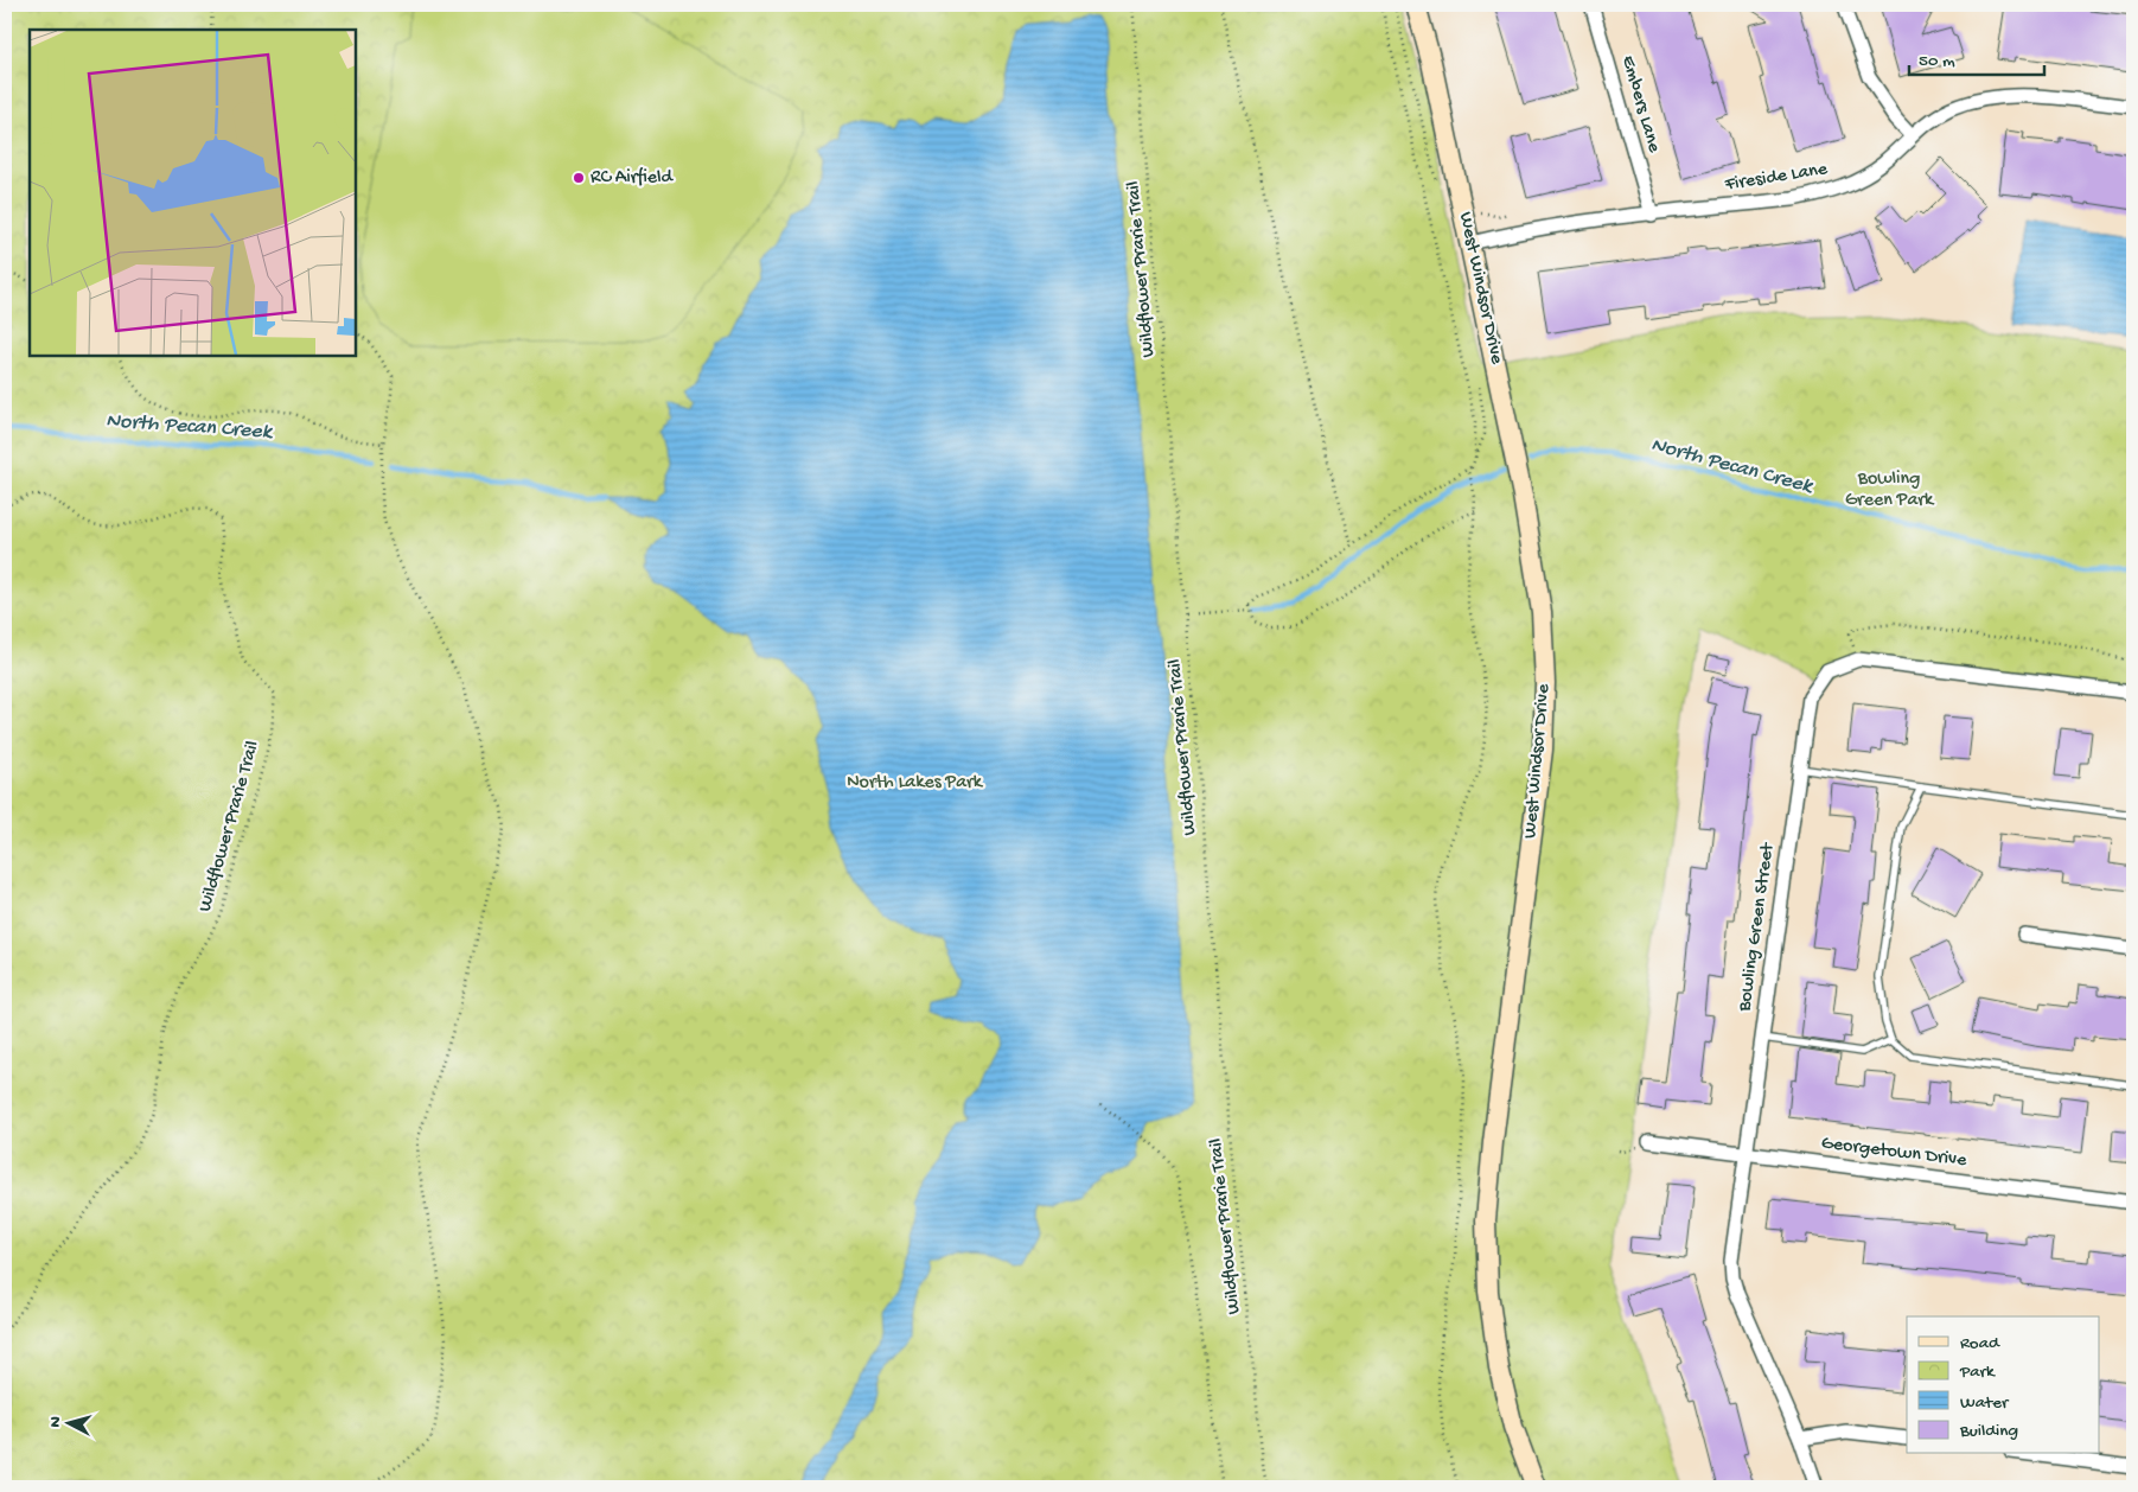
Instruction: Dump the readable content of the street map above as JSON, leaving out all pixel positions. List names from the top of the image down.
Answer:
{
  "streets": {
    "street": [
      "Embers Lane",
      "Fireside Lane",
      "West Windsor Drive",
      "Bowling Green Street",
      "Georgetown Drive"
    ],
    "path": ["Wildflower Prarie Trail"]
  },
  "crossings": [
    ["Embers Lane", "Fireside Lane"],
    ["Fireside Lane", "West Windsor Drive"],
    ["Bowling Green Street", "Georgetown Drive"]
  ],
  "water": ["North Pecan Creek"],
  "parks": ["Bowling Green Park", "North Lakes Park"],
  "places": ["RC Airfield"],
  "legend": [
    "Road",
    "Park",
    "Water",
    "Building"
  ],
  "scale_bar": "50 m",
  "north": "left"
}
